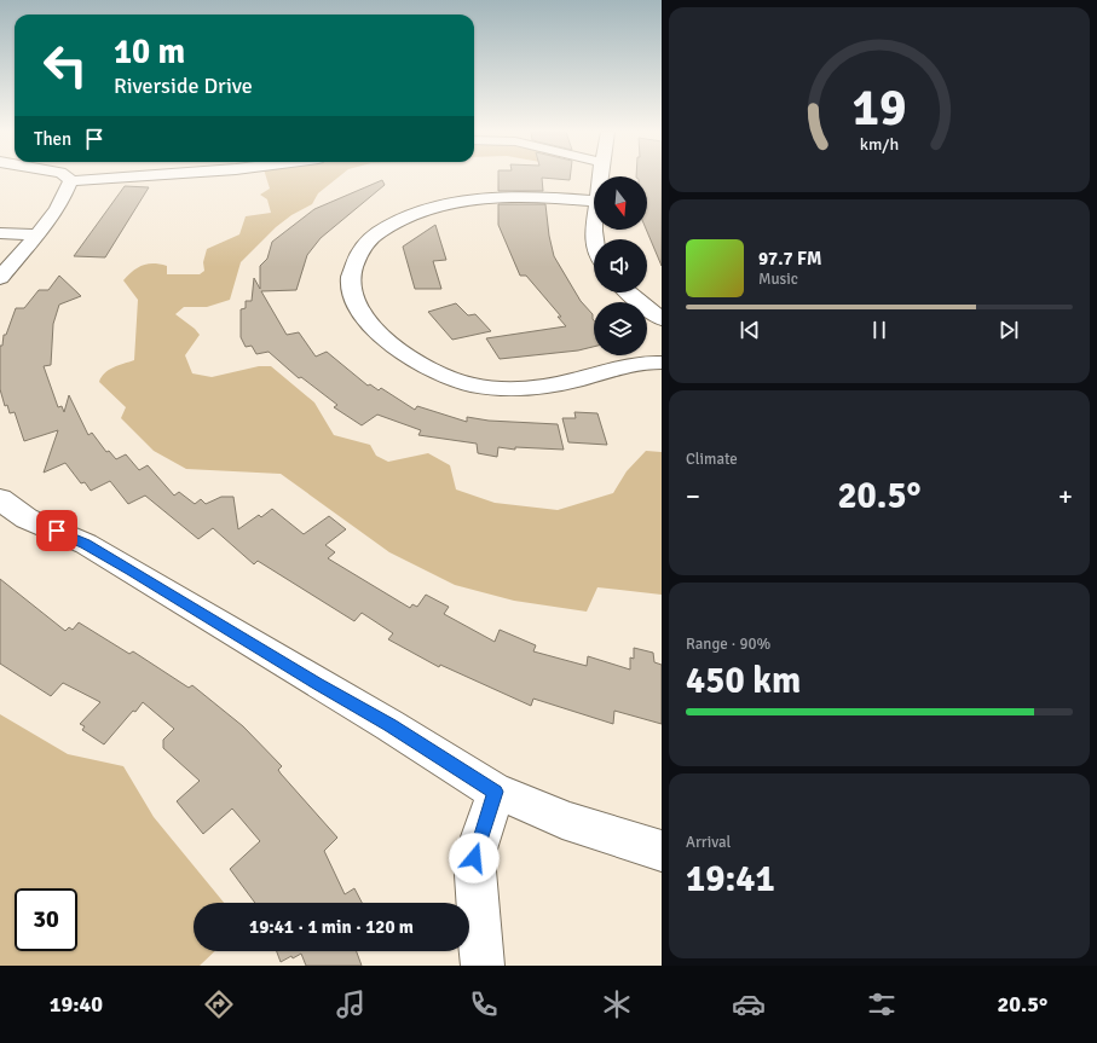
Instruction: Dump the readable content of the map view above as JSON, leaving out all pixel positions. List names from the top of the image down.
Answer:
{
  "north": "bottom",
  "page": {
    "turn": ["10 m", "Riverside Drive"],
    "then": "Then",
    "song": ["97.7 FM", "Music"],
    "tile": [
      "Climate",
      ["Range · 90%", "450 km"],
      ["Arrival", "19:41"]
    ],
    "heat": ["−", "20.5°", "+"],
    "limit": "30",
    "trip": "19:41 · 1 min · 120 m",
    "tabs": ["19:40", "20.5°"],
    "gauge": ["19", "km/h"]
  }
}
